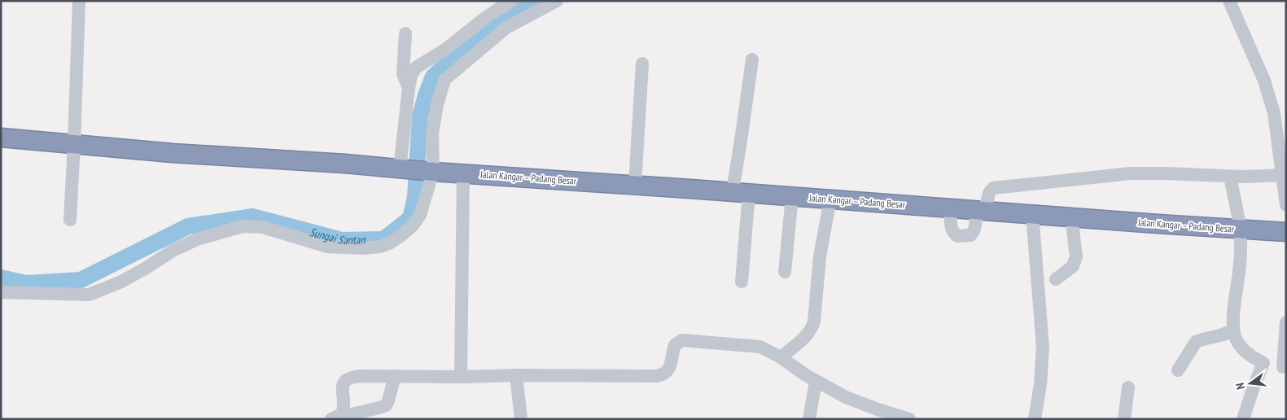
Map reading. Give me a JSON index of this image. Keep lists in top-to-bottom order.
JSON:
{
  "streets": {
    "highway": ["Jalan Kangar – Padang Besar"]
  },
  "water": ["Sungai Santan"],
  "north": "left"
}
